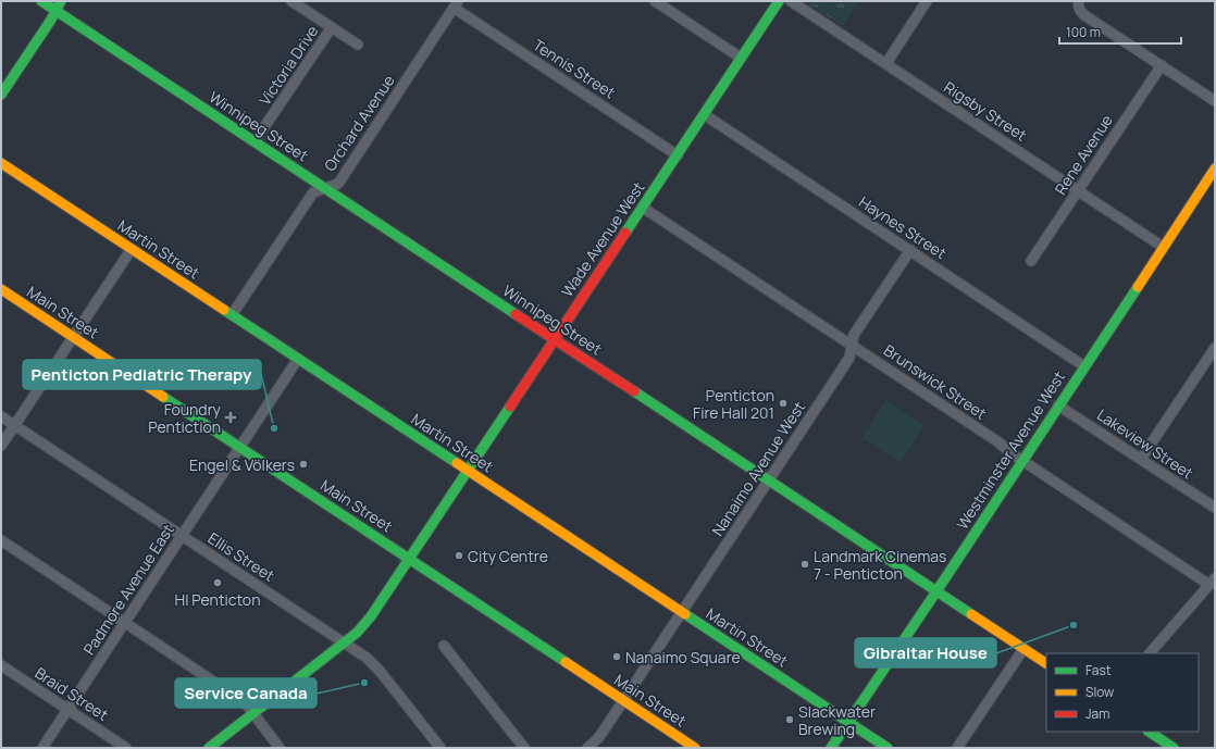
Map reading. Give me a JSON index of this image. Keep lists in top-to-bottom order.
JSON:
{
  "streets": {
    "main road": [
      "Winnipeg Street",
      "Wade Avenue West",
      "Martin Street",
      "Main Street",
      "Westminster Avenue West"
    ],
    "street": [
      "Victoria Drive",
      "Tennis Street",
      "Rigsby Street",
      "Orchard Avenue",
      "Rene Avenue",
      "Haynes Street",
      "Brunswick Street",
      "Lakeview Street",
      "Nanaimo Avenue West",
      "Ellis Street",
      "Padmore Avenue East",
      "Braid Street"
    ]
  },
  "crossings": [
    ["Victoria Drive", "Winnipeg Street"],
    ["Tennis Street", "Orchard Avenue"],
    ["Tennis Street", "Wade Avenue West"],
    ["Rigsby Street", "Rene Avenue"],
    ["Rigsby Street", "Westminster Avenue West"],
    ["Orchard Avenue", "Winnipeg Street"],
    ["Orchard Avenue", "Martin Street"],
    ["Winnipeg Street", "Wade Avenue West"],
    ["Winnipeg Street", "Westminster Avenue West"],
    ["Winnipeg Street", "Nanaimo Avenue West"],
    ["Haynes Street", "Wade Avenue West"],
    ["Haynes Street", "Westminster Avenue West"],
    ["Haynes Street", "Nanaimo Avenue West"],
    ["Wade Avenue West", "Martin Street"],
    ["Wade Avenue West", "Main Street"],
    ["Wade Avenue West", "Brunswick Street"],
    ["Wade Avenue West", "Ellis Street"],
    ["Martin Street", "Westminster Avenue West"],
    ["Martin Street", "Nanaimo Avenue West"],
    ["Martin Street", "Padmore Avenue East"],
    ["Main Street", "Nanaimo Avenue West"],
    ["Main Street", "Padmore Avenue East"],
    ["Brunswick Street", "Westminster Avenue West"],
    ["Brunswick Street", "Nanaimo Avenue West"],
    ["Lakeview Street", "Westminster Avenue West"],
    ["Ellis Street", "Padmore Avenue East"],
    ["Padmore Avenue East", "Braid Street"]
  ],
  "places": {
    "other": [
      "Penticton Fire Hall 201",
      "Penticton Pediatric Therapy",
      "Engel & Völkers",
      "City Centre",
      "Landmark Cinemas 7 - Penticton",
      "HI Penticton",
      "Gibraltar House",
      "Nanaimo Square",
      "Service Canada",
      "Slackwater Brewing"
    ],
    "health": ["Foundry Pentiction"]
  },
  "legend": ["Fast", "Slow", "Jam"],
  "scale_bar": "100 m"
}
